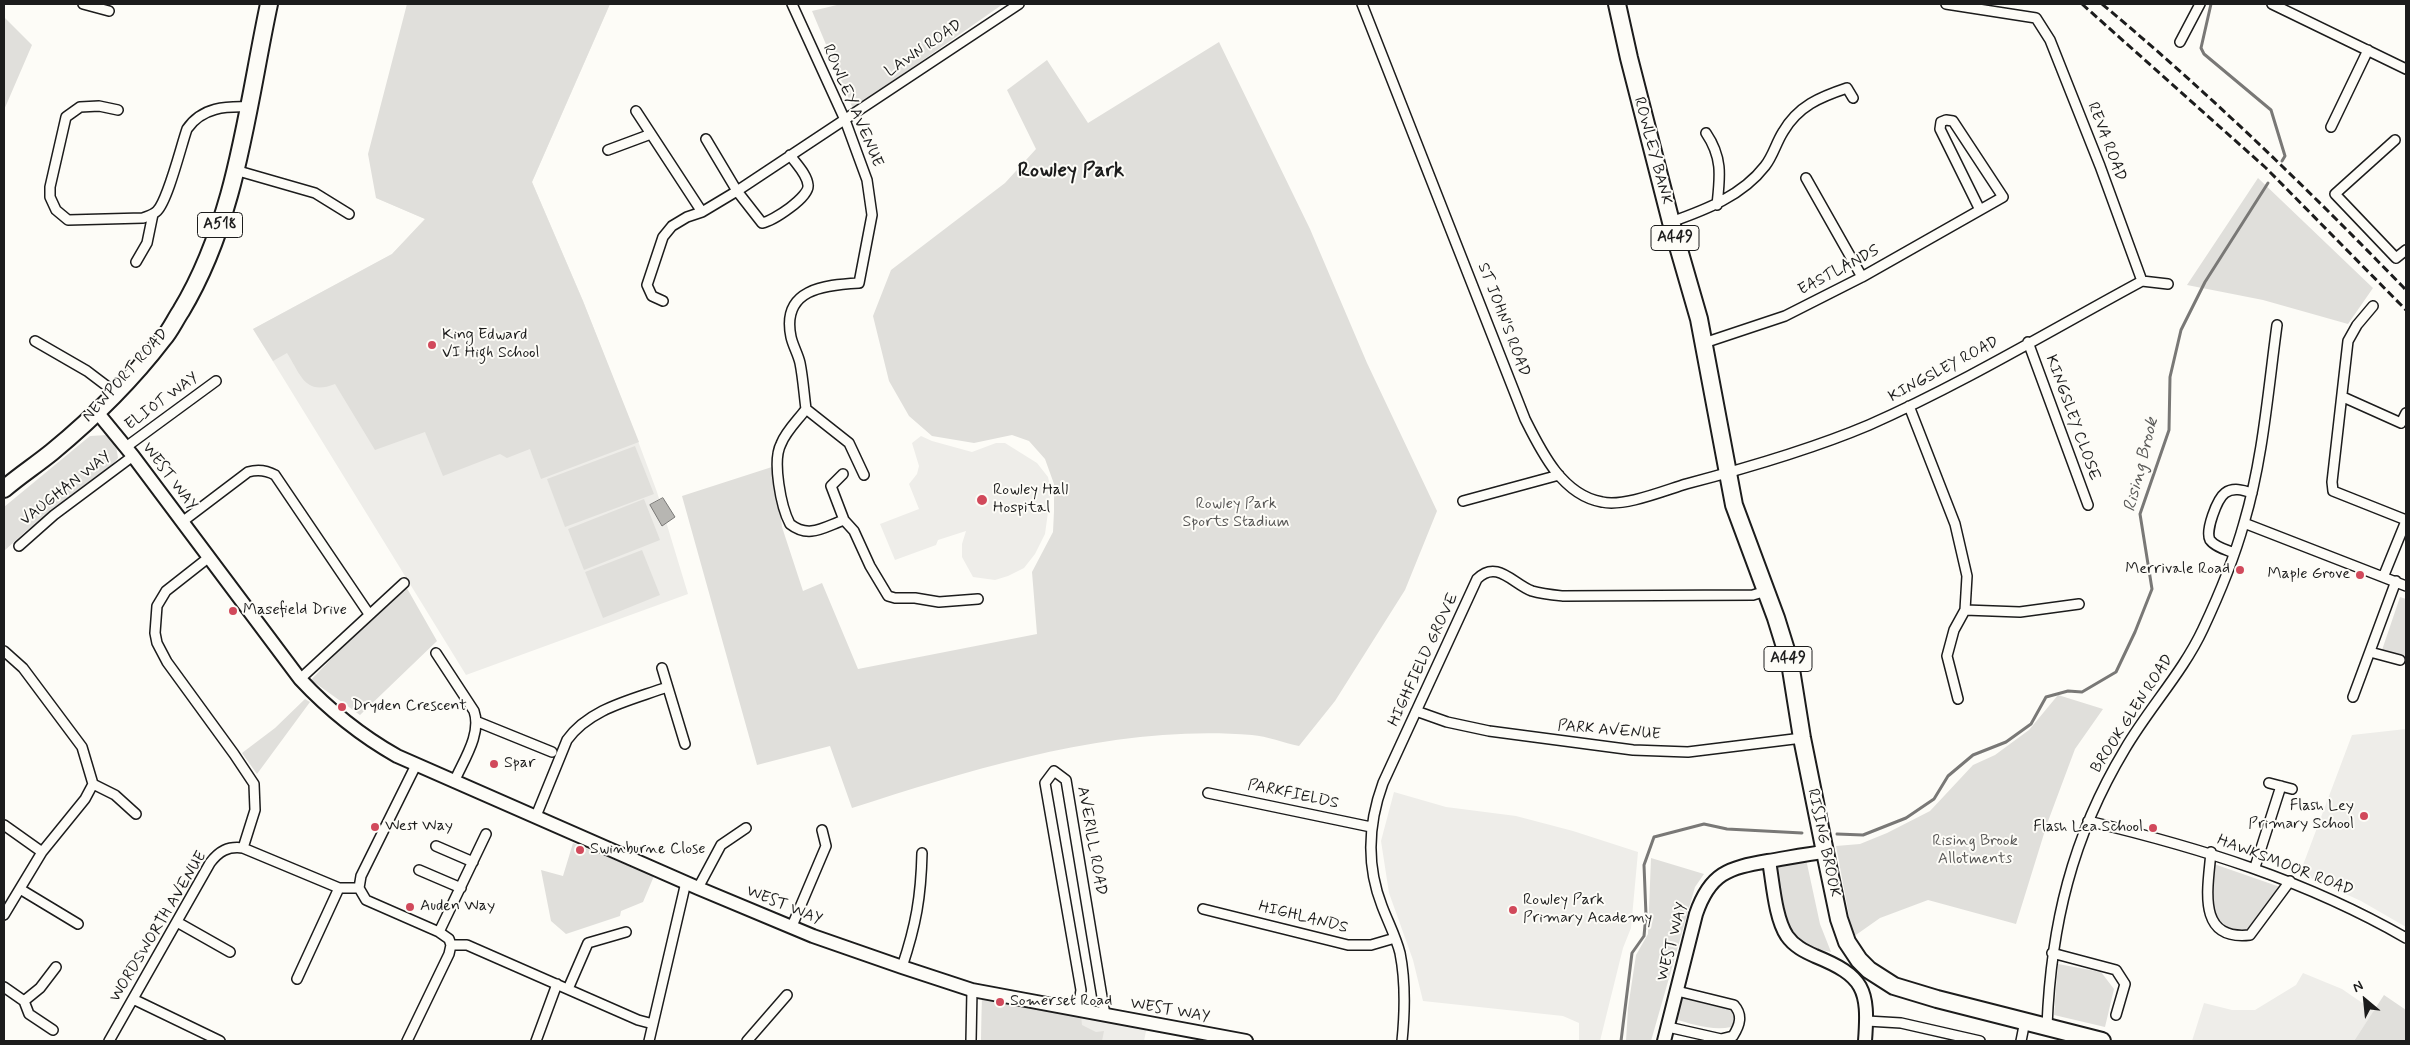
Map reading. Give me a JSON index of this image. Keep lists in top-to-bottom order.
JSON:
{
  "streets": {
    "highway": [
      "ROWLEY BANK",
      "A518",
      "A449",
      "NEWPORT ROAD",
      "RISING BROOK"
    ],
    "street": [
      "LAWN ROAD",
      "ROWLEY AVENUE",
      "REVA ROAD",
      "EASTLANDS",
      "ST JOHN'S ROAD",
      "KINGSLEY ROAD",
      "ELIOT WAY",
      "KINGSLEY CLOSE",
      "WEST WAY",
      "VAUGHAN WAY",
      "HIGHFIELD GROVE",
      "BROOK GLEN ROAD",
      "PARK AVENUE",
      "PARKFIELDS",
      "AVERILL ROAD",
      "HAWKSMOOR ROAD",
      "HIGHLANDS",
      "WORDSWORTH AVENUE"
    ]
  },
  "crossings": [
    ["LAWN ROAD", "ROWLEY AVENUE"],
    ["REVA ROAD", "KINGSLEY ROAD"],
    ["ROWLEY BANK", "EASTLANDS"],
    ["ROWLEY BANK", "ST JOHN'S ROAD"],
    ["ROWLEY BANK", "KINGSLEY ROAD"],
    ["ROWLEY BANK", "RISING BROOK"],
    ["ST JOHN'S ROAD", "KINGSLEY ROAD"],
    ["ST JOHN'S ROAD", "RISING BROOK"],
    ["KINGSLEY ROAD", "KINGSLEY CLOSE"],
    ["KINGSLEY ROAD", "RISING BROOK"],
    ["NEWPORT ROAD", "WEST WAY"],
    ["ELIOT WAY", "WEST WAY"],
    ["ELIOT WAY", "VAUGHAN WAY"],
    ["WEST WAY", "VAUGHAN WAY"],
    ["WEST WAY", "AVERILL ROAD"],
    ["WEST WAY", "RISING BROOK"],
    ["HIGHFIELD GROVE", "PARK AVENUE"],
    ["HIGHFIELD GROVE", "PARKFIELDS"],
    ["HIGHFIELD GROVE", "RISING BROOK"],
    ["HIGHFIELD GROVE", "HIGHLANDS"],
    ["BROOK GLEN ROAD", "RISING BROOK"],
    ["BROOK GLEN ROAD", "HAWKSMOOR ROAD"],
    ["PARK AVENUE", "RISING BROOK"]
  ],
  "districts": ["Rowley Park"],
  "water": ["Rising Brook"],
  "parks": ["Rowley Park Sports Stadium", "Rising Brook Allotments"],
  "places": [
    "King Edward VI High School",
    "Rowley Hall Hospital",
    "Merrivale Road",
    "Maple Grove",
    "Masefield Drive",
    "Dryden Crescent",
    "Spar",
    "Flash Ley Primary School",
    "West Way",
    "Flash Lea School",
    "Swinburne Close",
    "Auden Way",
    "Rowley Park Primary Academy",
    "Somerset Road"
  ],
  "north": "top left"
}
